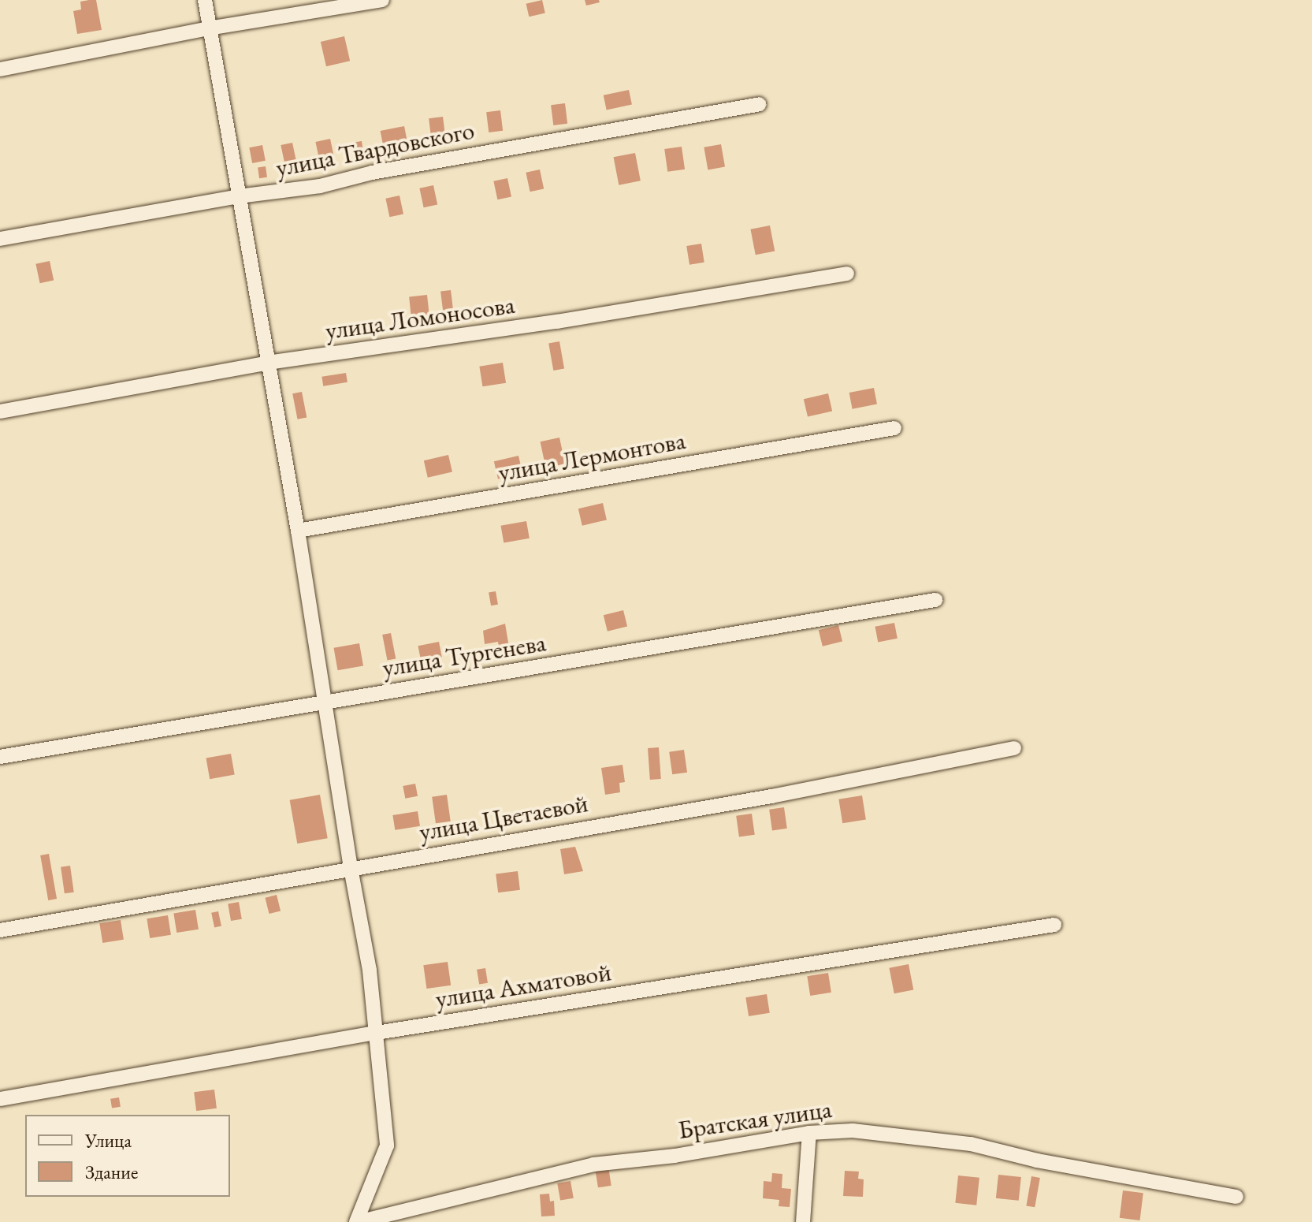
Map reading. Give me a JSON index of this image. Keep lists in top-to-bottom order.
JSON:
{
  "streets": {
    "street": [
      "улица Твардовского",
      "улица Ломоносова",
      "улица Лермонтова",
      "улица Тургенева",
      "улица Цветаевой",
      "улица Ахматовой",
      "Братская улица"
    ]
  },
  "legend": ["Улица", "Здание"]
}
